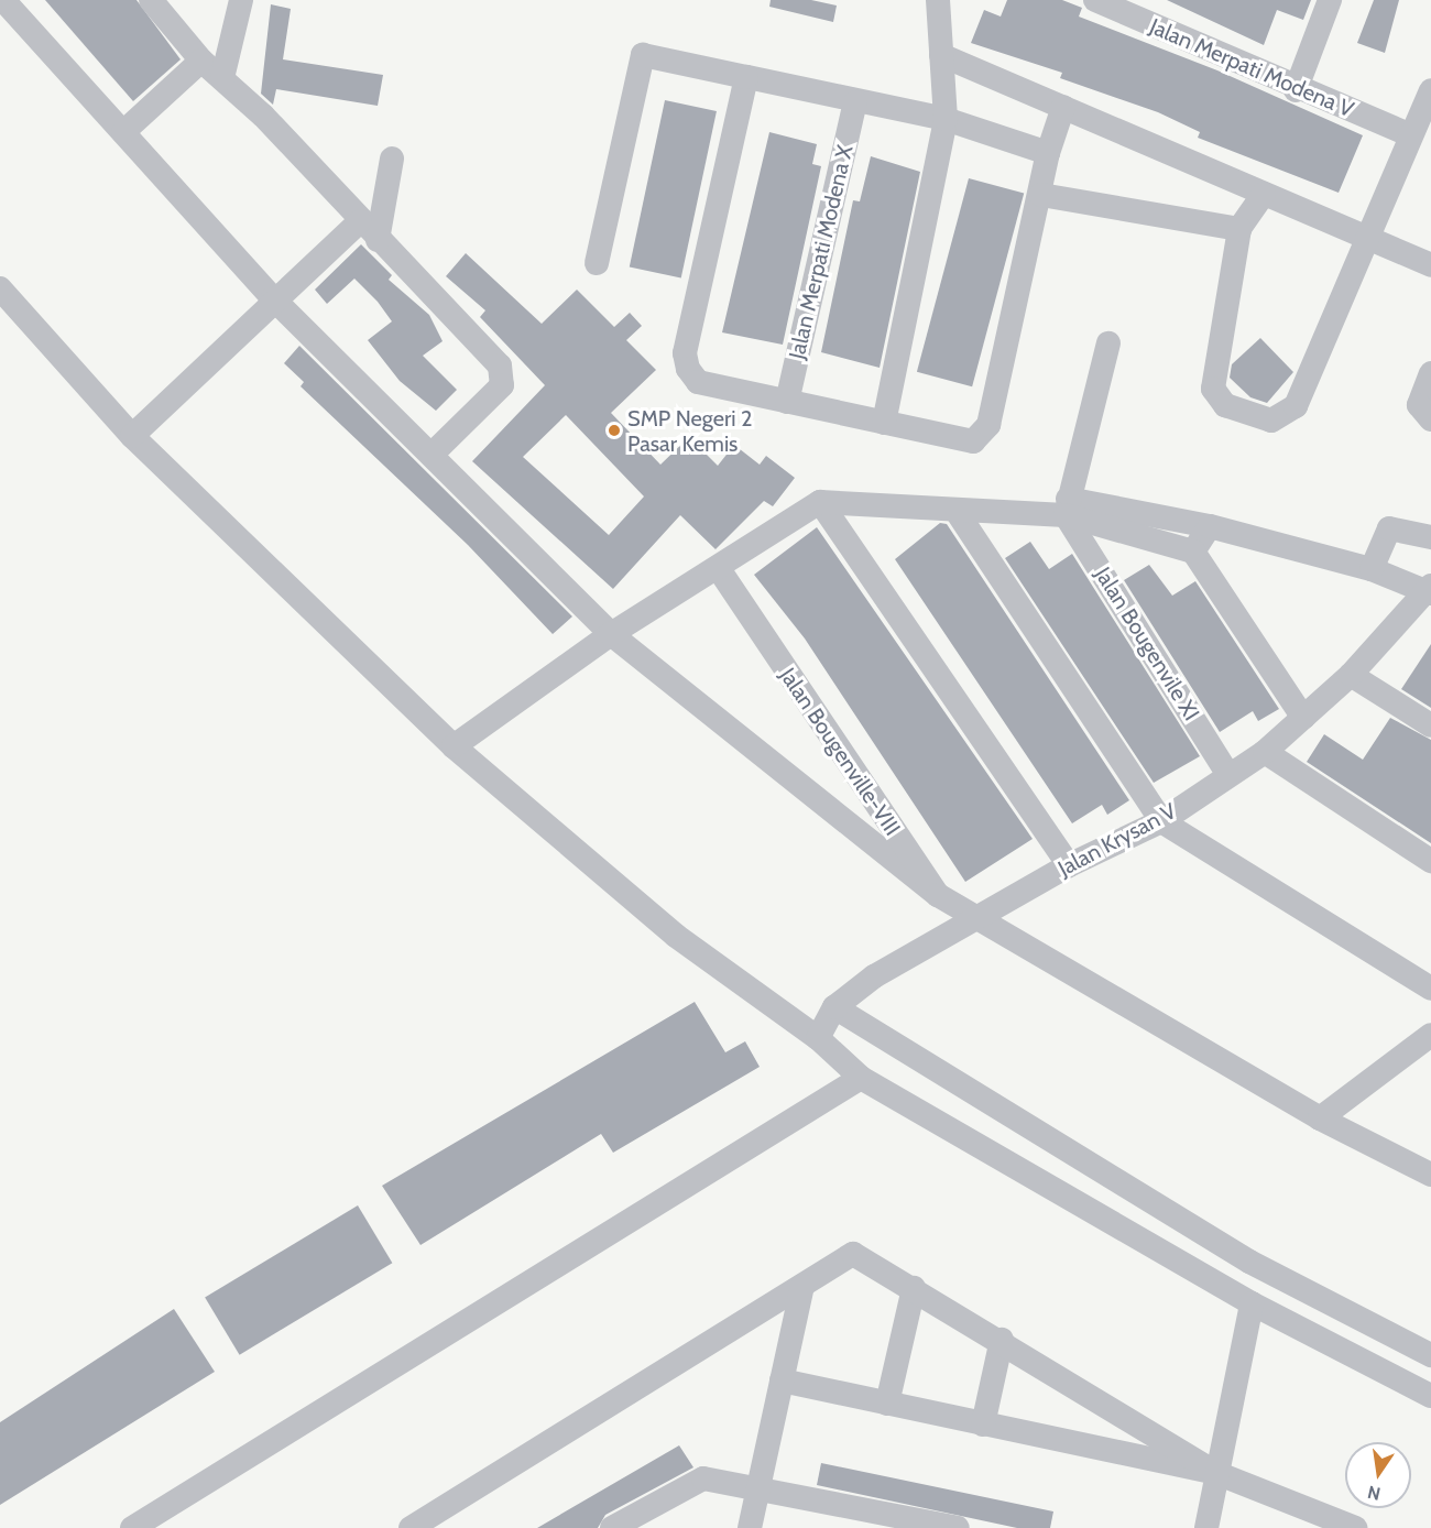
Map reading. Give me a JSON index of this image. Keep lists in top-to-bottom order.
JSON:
{
  "streets": {
    "street": [
      "Jalan Merpati Modena V",
      "Jalan Merpati Modena X",
      "Jalan Bougenvile XI",
      "Jalan Bougenville-VIII",
      "Jalan Krysan V"
    ]
  },
  "crossings": [
    ["Jalan Bougenvile XI", "Jalan Krysan V"]
  ],
  "places": ["SMP Negeri 2 Pasar Kemis"],
  "north": "bottom"
}
